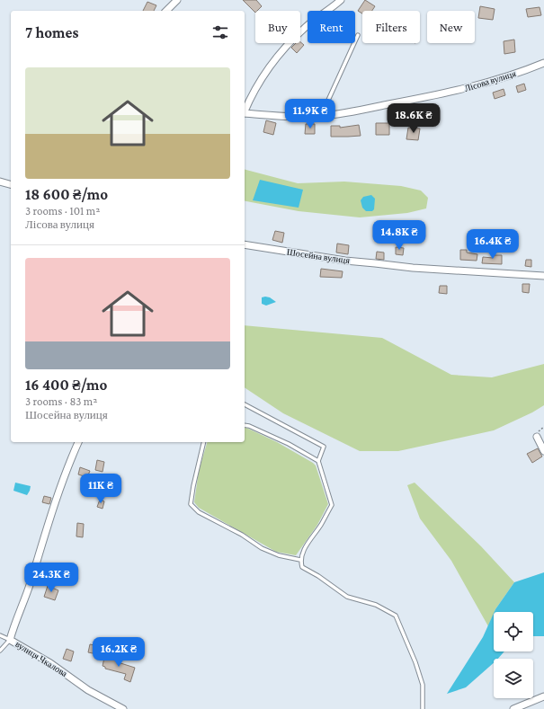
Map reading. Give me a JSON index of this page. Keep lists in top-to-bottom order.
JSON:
{
  "streets": {
    "street": ["Лісова вулиця", "Шосейна вулиця", "вулиця Чкалова"]
  },
  "page": {
    "chip": [
      "Buy",
      "Rent",
      "Filters",
      "New"
    ],
    "heading": "7 homes",
    "list": [
      {
        "name": "18 600 ₴/mo",
        "note": "3 rooms · 101 m² · Лісова вулиця"
      },
      {
        "name": "16 400 ₴/mo",
        "note": "3 rooms · 83 m² · Шосейна вулиця"
      }
    ],
    "price": [
      "11.9K ₴",
      "18.6K ₴",
      "14.8K ₴",
      "16.4K ₴",
      "11K ₴",
      "24.3K ₴",
      "16.2K ₴"
    ]
  }
}
